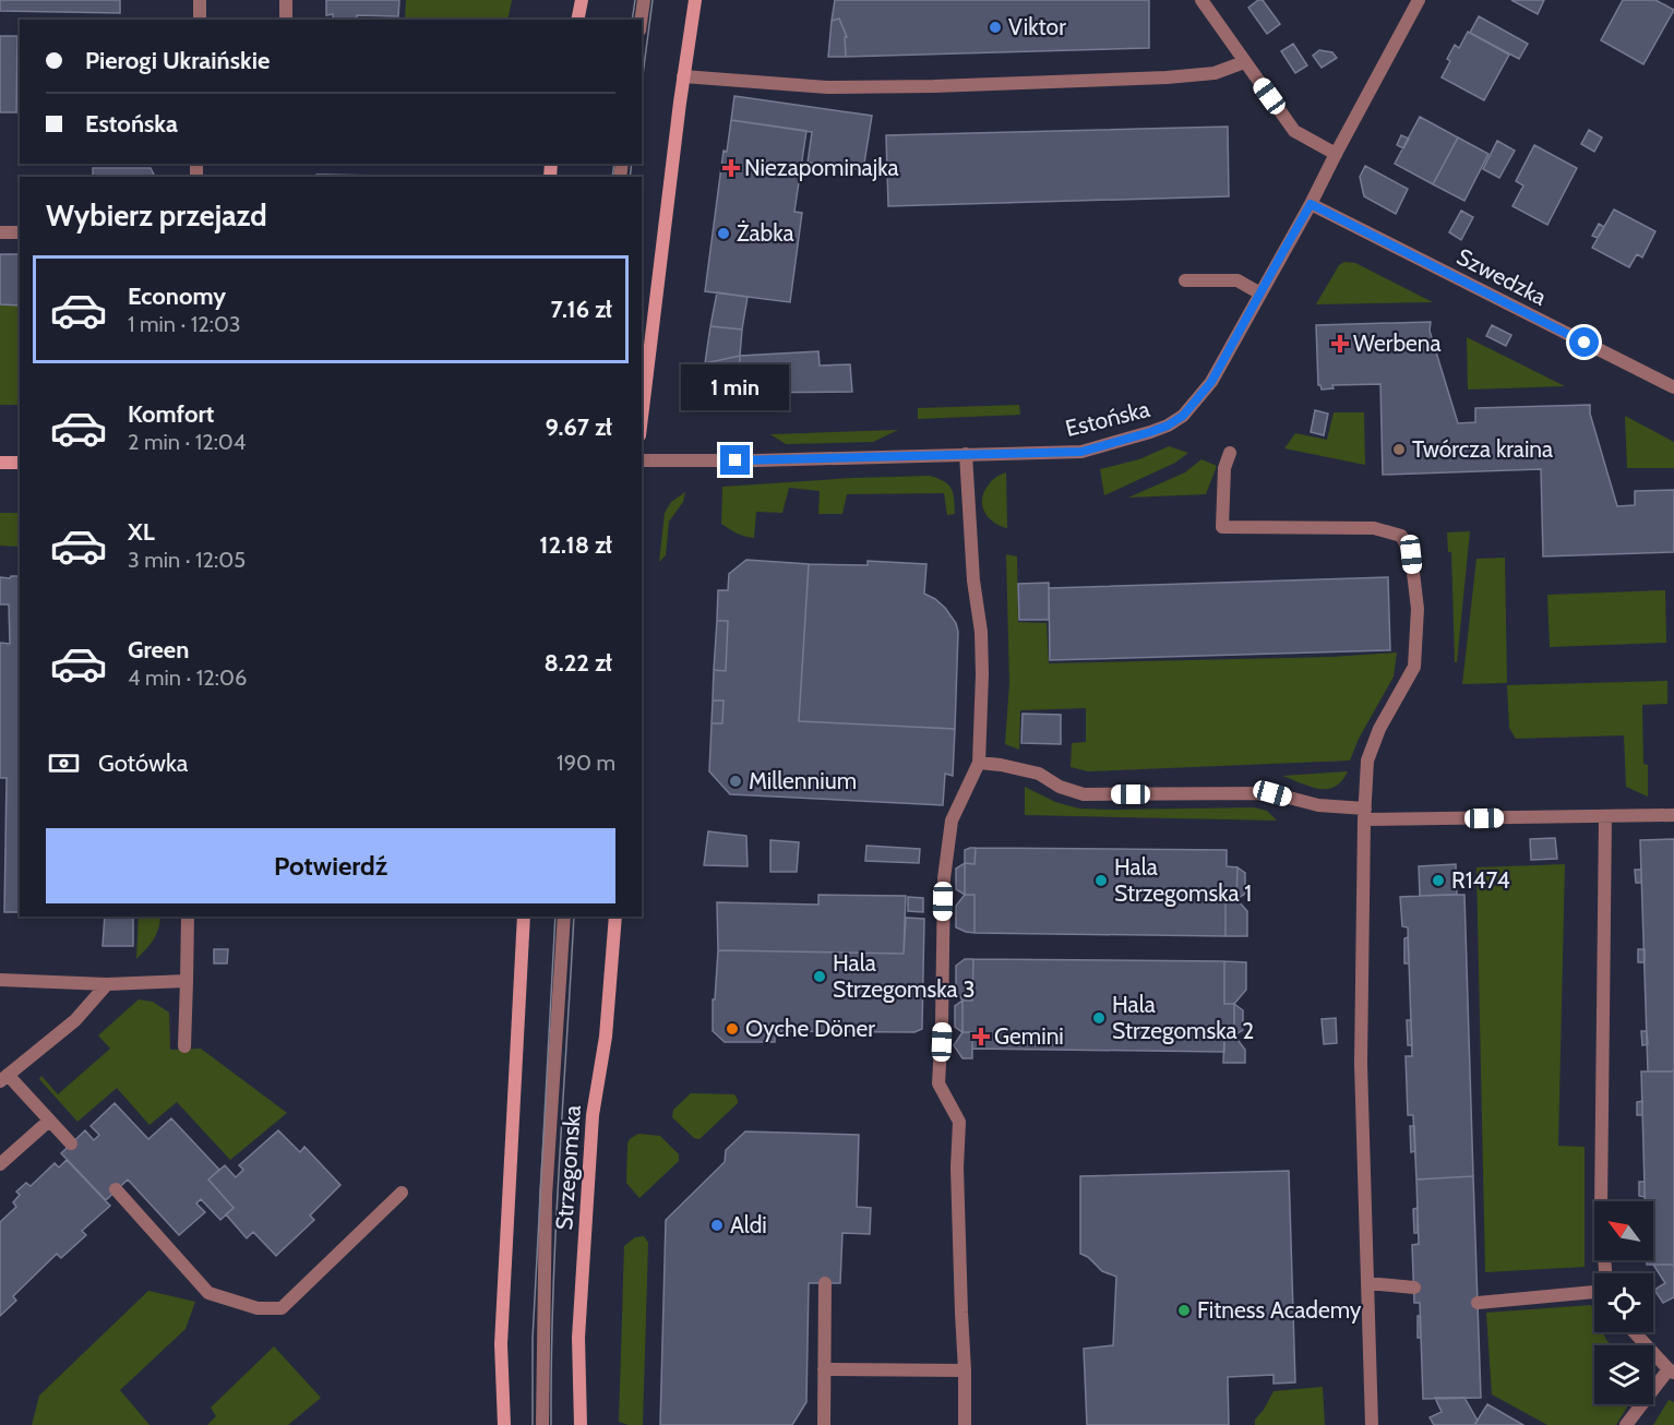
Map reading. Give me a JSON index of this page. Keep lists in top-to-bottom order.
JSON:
{
  "streets": {
    "main road": ["Strzegomska"],
    "street": ["Szwedzka", "Estońska"]
  },
  "crossings": [
    ["Szwedzka", "Estońska"]
  ],
  "places": {
    "other": [
      "Viktor",
      "Żabka",
      "Twórcza kraina",
      "Millennium",
      "Hala Strzegomska 1",
      "R1474",
      "Hala Strzegomska 3",
      "Hala Strzegomska 2",
      "Oyche Döner",
      "Aldi",
      "Fitness Academy"
    ],
    "health": ["Niezapominajka", "Werbena", "Gemini"]
  },
  "north": "top left",
  "page": {
    "banner": ["Pierogi Ukraińskie", "Estońska"],
    "heading": "Wybierz przejazd",
    "list": [
      {
        "name": "Economy",
        "note": "1 min · 12:03",
        "value": "7.16 zł"
      },
      {
        "name": "Komfort",
        "note": "2 min · 12:04",
        "value": "9.67 zł"
      },
      {
        "name": "XL",
        "note": "3 min · 12:05",
        "value": "12.18 zł"
      },
      {
        "name": "Green",
        "note": "4 min · 12:06",
        "value": "8.22 zł"
      }
    ],
    "bubble": "1 min",
    "pay": ["Gotówka", "190 m"],
    "buttons": "Potwierdź"
  }
}
